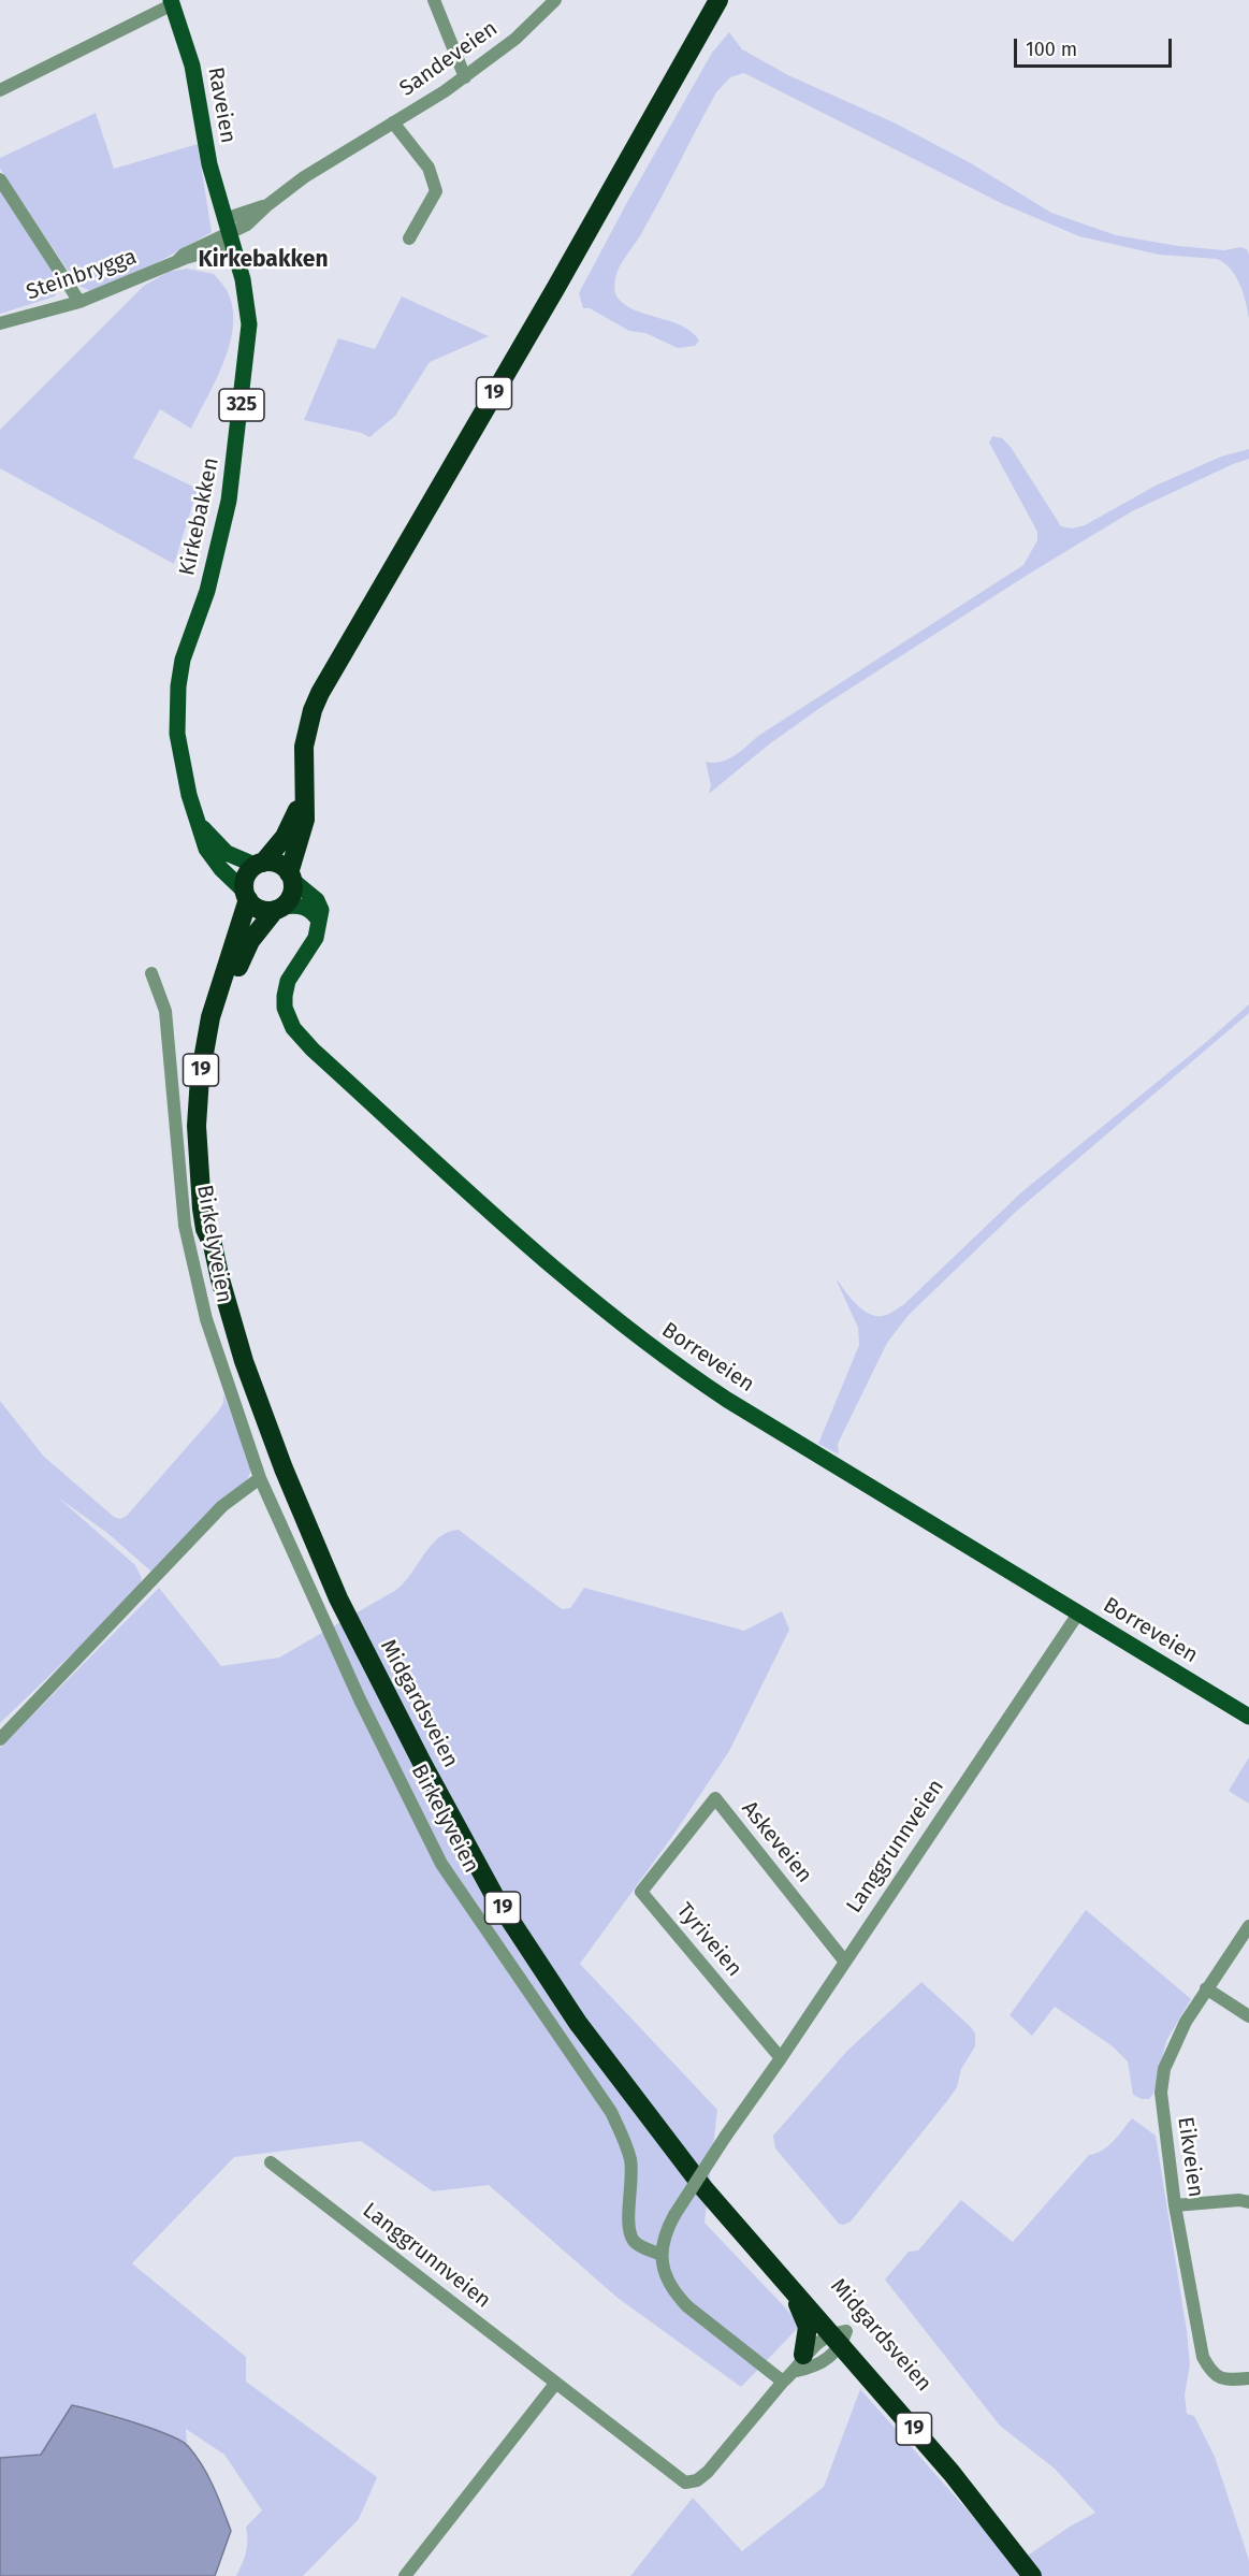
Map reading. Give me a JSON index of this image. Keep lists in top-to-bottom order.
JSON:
{
  "streets": {
    "highway": ["19", "Midgardsveien"],
    "main road": [
      "Raveien",
      "325",
      "Kirkebakken",
      "Borreveien"
    ],
    "street": [
      "Sandeveien",
      "Steinbrygga",
      "Birkelyveien",
      "Askeveien",
      "Langgrunnveien",
      "Tyriveien",
      "Eikveien"
    ]
  },
  "crossings": [
    ["Sandeveien", "Raveien"],
    ["Sandeveien", "Steinbrygga"],
    ["Sandeveien", "Kirkebakken"],
    ["Raveien", "Steinbrygga"],
    ["Raveien", "Kirkebakken"],
    ["Steinbrygga", "Kirkebakken"],
    ["19", "Kirkebakken"],
    ["19", "Midgardsveien"],
    ["19", "Langgrunnveien"],
    ["Kirkebakken", "Midgardsveien"],
    ["Birkelyveien", "Langgrunnveien"],
    ["Borreveien", "Langgrunnveien"],
    ["Midgardsveien", "Langgrunnveien"],
    ["Askeveien", "Langgrunnveien"],
    ["Askeveien", "Tyriveien"],
    ["Langgrunnveien", "Tyriveien"]
  ],
  "districts": ["Kirkebakken"],
  "scale_bar": "100 m"
}
